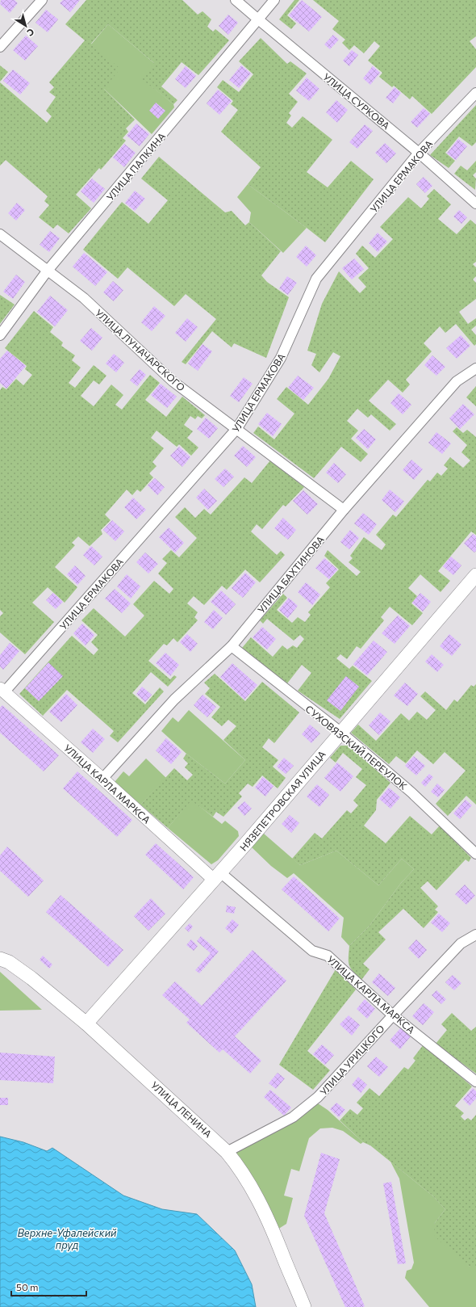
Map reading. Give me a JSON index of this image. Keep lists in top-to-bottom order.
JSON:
{
  "streets": {
    "main road": ["НЯЗЕПЕТРОВСКАЯ УЛИЦА", "УЛИЦА ЛЕНИНА"],
    "street": [
      "УЛИЦА СУРКОВА",
      "УЛИЦА ПАЛКИНА",
      "УЛИЦА ЕРМАКОВА",
      "УЛИЦА ЛУНАЧАРСКОГО",
      "УЛИЦА БАХТИНОВА",
      "СУХОВЯЗСКИЙ ПЕРЕУЛОК",
      "УЛИЦА КАРЛА МАРКСА",
      "УЛИЦА УРИЦКОГО"
    ]
  },
  "crossings": [
    ["УЛИЦА СУРКОВА", "УЛИЦА ПАЛКИНА"],
    ["УЛИЦА СУРКОВА", "УЛИЦА ЕРМАКОВА"],
    ["УЛИЦА ПАЛКИНА", "УЛИЦА ЛУНАЧАРСКОГО"],
    ["УЛИЦА ЕРМАКОВА", "УЛИЦА ЛУНАЧАРСКОГО"],
    ["УЛИЦА ЕРМАКОВА", "УЛИЦА КАРЛА МАРКСА"],
    ["УЛИЦА ЛУНАЧАРСКОГО", "УЛИЦА БАХТИНОВА"],
    ["УЛИЦА БАХТИНОВА", "СУХОВЯЗСКИЙ ПЕРЕУЛОК"],
    ["УЛИЦА БАХТИНОВА", "УЛИЦА КАРЛА МАРКСА"],
    ["СУХОВЯЗСКИЙ ПЕРЕУЛОК", "НЯЗЕПЕТРОВСКАЯ УЛИЦА"],
    ["УЛИЦА КАРЛА МАРКСА", "НЯЗЕПЕТРОВСКАЯ УЛИЦА"],
    ["УЛИЦА КАРЛА МАРКСА", "УЛИЦА УРИЦКОГО"],
    ["НЯЗЕПЕТРОВСКАЯ УЛИЦА", "УЛИЦА ЛЕНИНА"],
    ["УЛИЦА УРИЦКОГО", "УЛИЦА ЛЕНИНА"]
  ],
  "water": ["Верхне-Уфалейский пруд"],
  "scale_bar": "50 m",
  "north": "bottom right"
}
